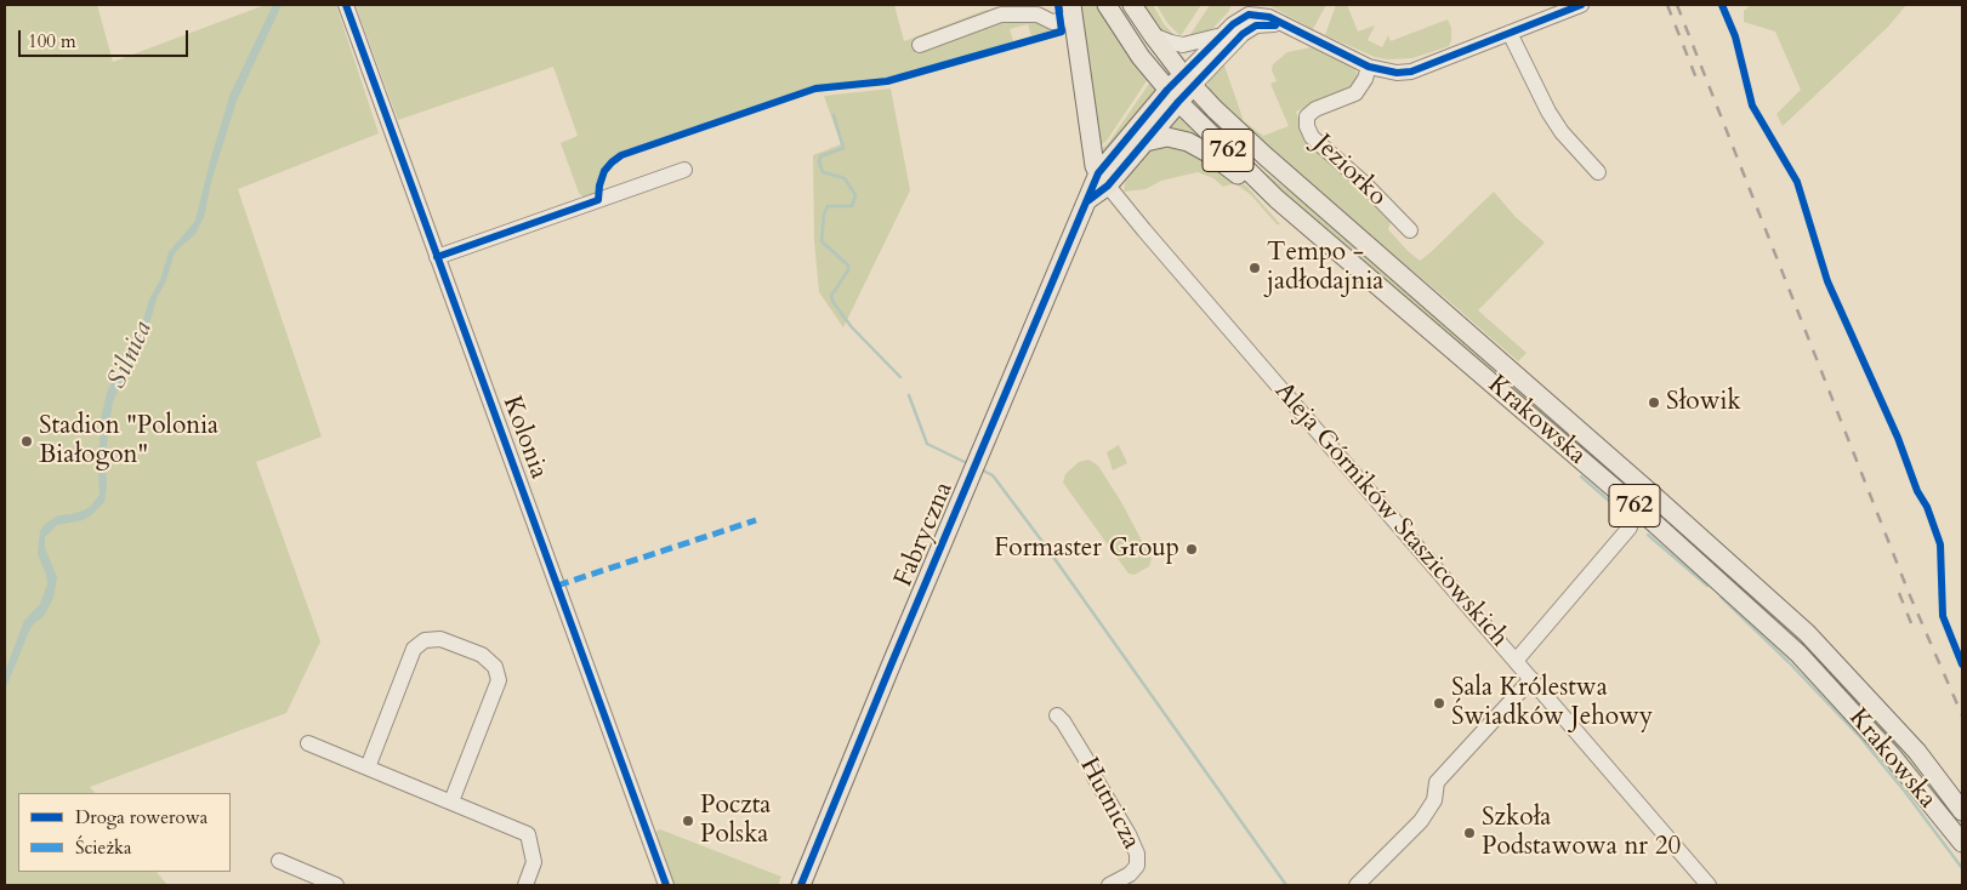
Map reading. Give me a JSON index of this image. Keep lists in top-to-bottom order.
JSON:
{
  "streets": {
    "main road": ["762", "Krakowska", "Fabryczna"],
    "street": [
      "Jeziorko",
      "Kolonia",
      "Aleja Górników Staszicowskich",
      "Hutnicza"
    ]
  },
  "crossings": [
    ["Krakowska", "Fabryczna"],
    ["Aleja Górników Staszicowskich", "Fabryczna"]
  ],
  "water": ["Silnica"],
  "places": [
    "Tempo - jadłodajnia",
    "Słowik",
    "Stadion \"Polonia Białogon\"",
    "Formaster Group",
    "Sala Królestwa Świadków Jehowy",
    "Poczta Polska",
    "Szkoła Podstawowa nr 20"
  ],
  "legend": ["Droga rowerowa", "Ścieżka"],
  "scale_bar": "100 m"
}
